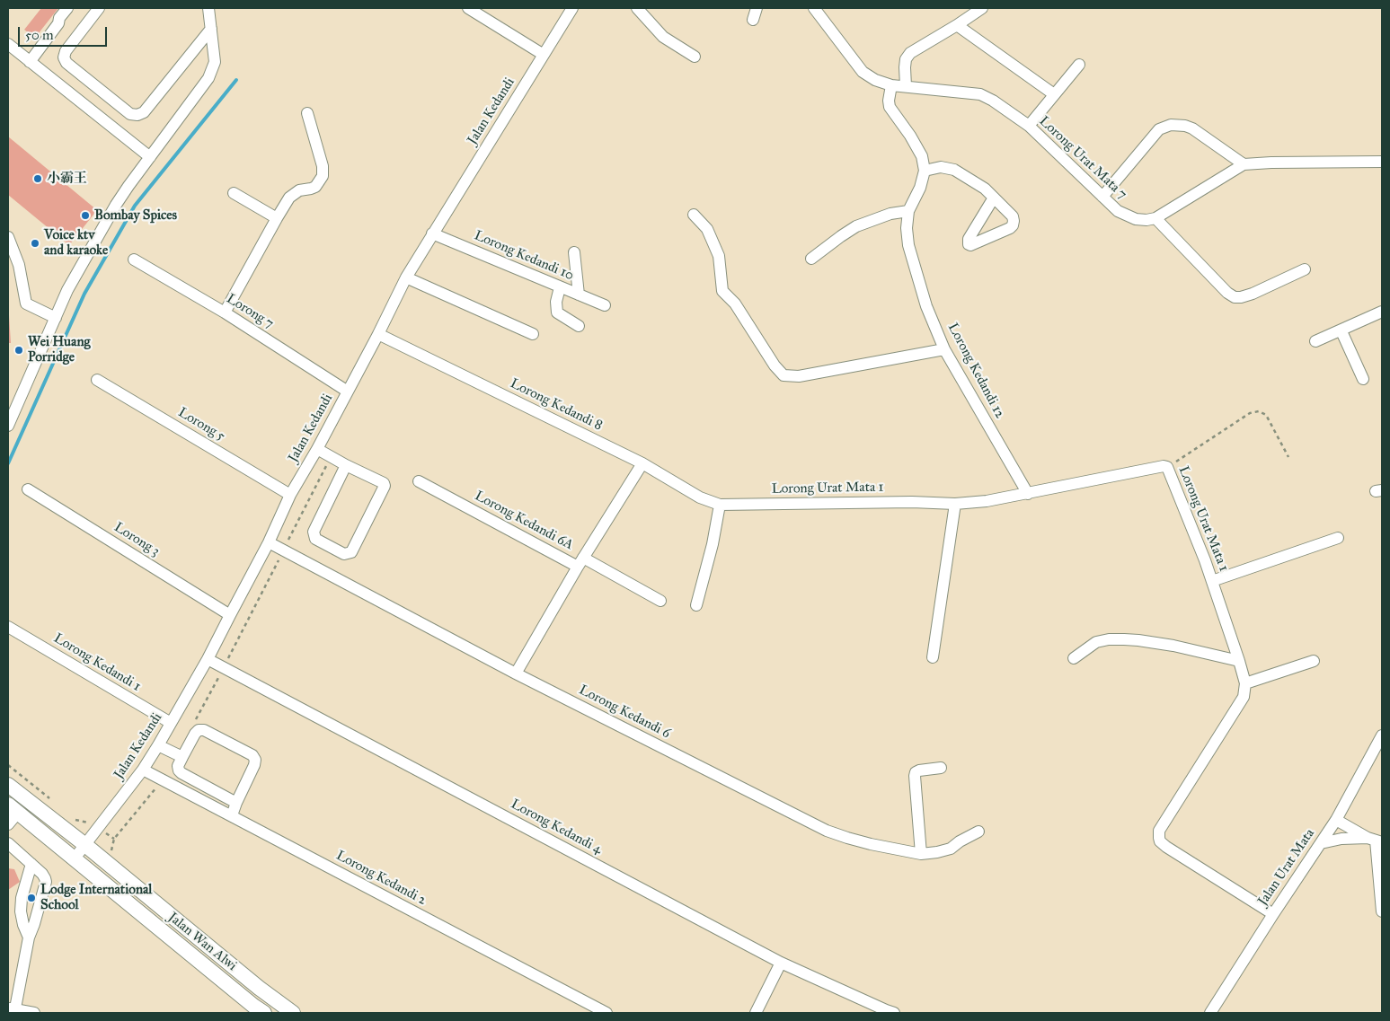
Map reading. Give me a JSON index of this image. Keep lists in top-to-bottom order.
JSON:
{
  "streets": {
    "main road": ["Jalan Wan Alwi"],
    "street": [
      "Jalan Kedandi",
      "Lorong Urat Mata 7",
      "Lorong Kedandi 10",
      "Lorong 7",
      "Lorong Kedandi 12",
      "Lorong Kedandi 8",
      "Lorong 5",
      "Lorong Urat Mata 1",
      "Lorong Kedandi 6A",
      "Lorong 3",
      "Lorong Kedandi 1",
      "Lorong Kedandi 6",
      "Lorong Kedandi 4",
      "Jalan Urat Mata",
      "Lorong Kedandi 2"
    ]
  },
  "crossings": [
    ["Jalan Kedandi", "Lorong Kedandi 10"],
    ["Jalan Kedandi", "Lorong 7"],
    ["Jalan Kedandi", "Lorong Kedandi 8"],
    ["Jalan Kedandi", "Lorong 5"],
    ["Jalan Kedandi", "Lorong 3"],
    ["Jalan Kedandi", "Lorong Kedandi 1"],
    ["Jalan Kedandi", "Lorong Kedandi 6"],
    ["Jalan Kedandi", "Lorong Kedandi 4"],
    ["Jalan Kedandi", "Lorong Kedandi 2"],
    ["Jalan Kedandi", "Jalan Wan Alwi"],
    ["Lorong Kedandi 12", "Lorong Urat Mata 1"],
    ["Lorong Kedandi 8", "Lorong Urat Mata 1"],
    ["Lorong Kedandi 6A", "Lorong Kedandi 6"]
  ],
  "places": [
    "小霸王",
    "Bombay Spices",
    "Voice ktv and karaoke",
    "Wei Huang Porridge",
    "Lodge International School"
  ],
  "scale_bar": "50 m"
}
